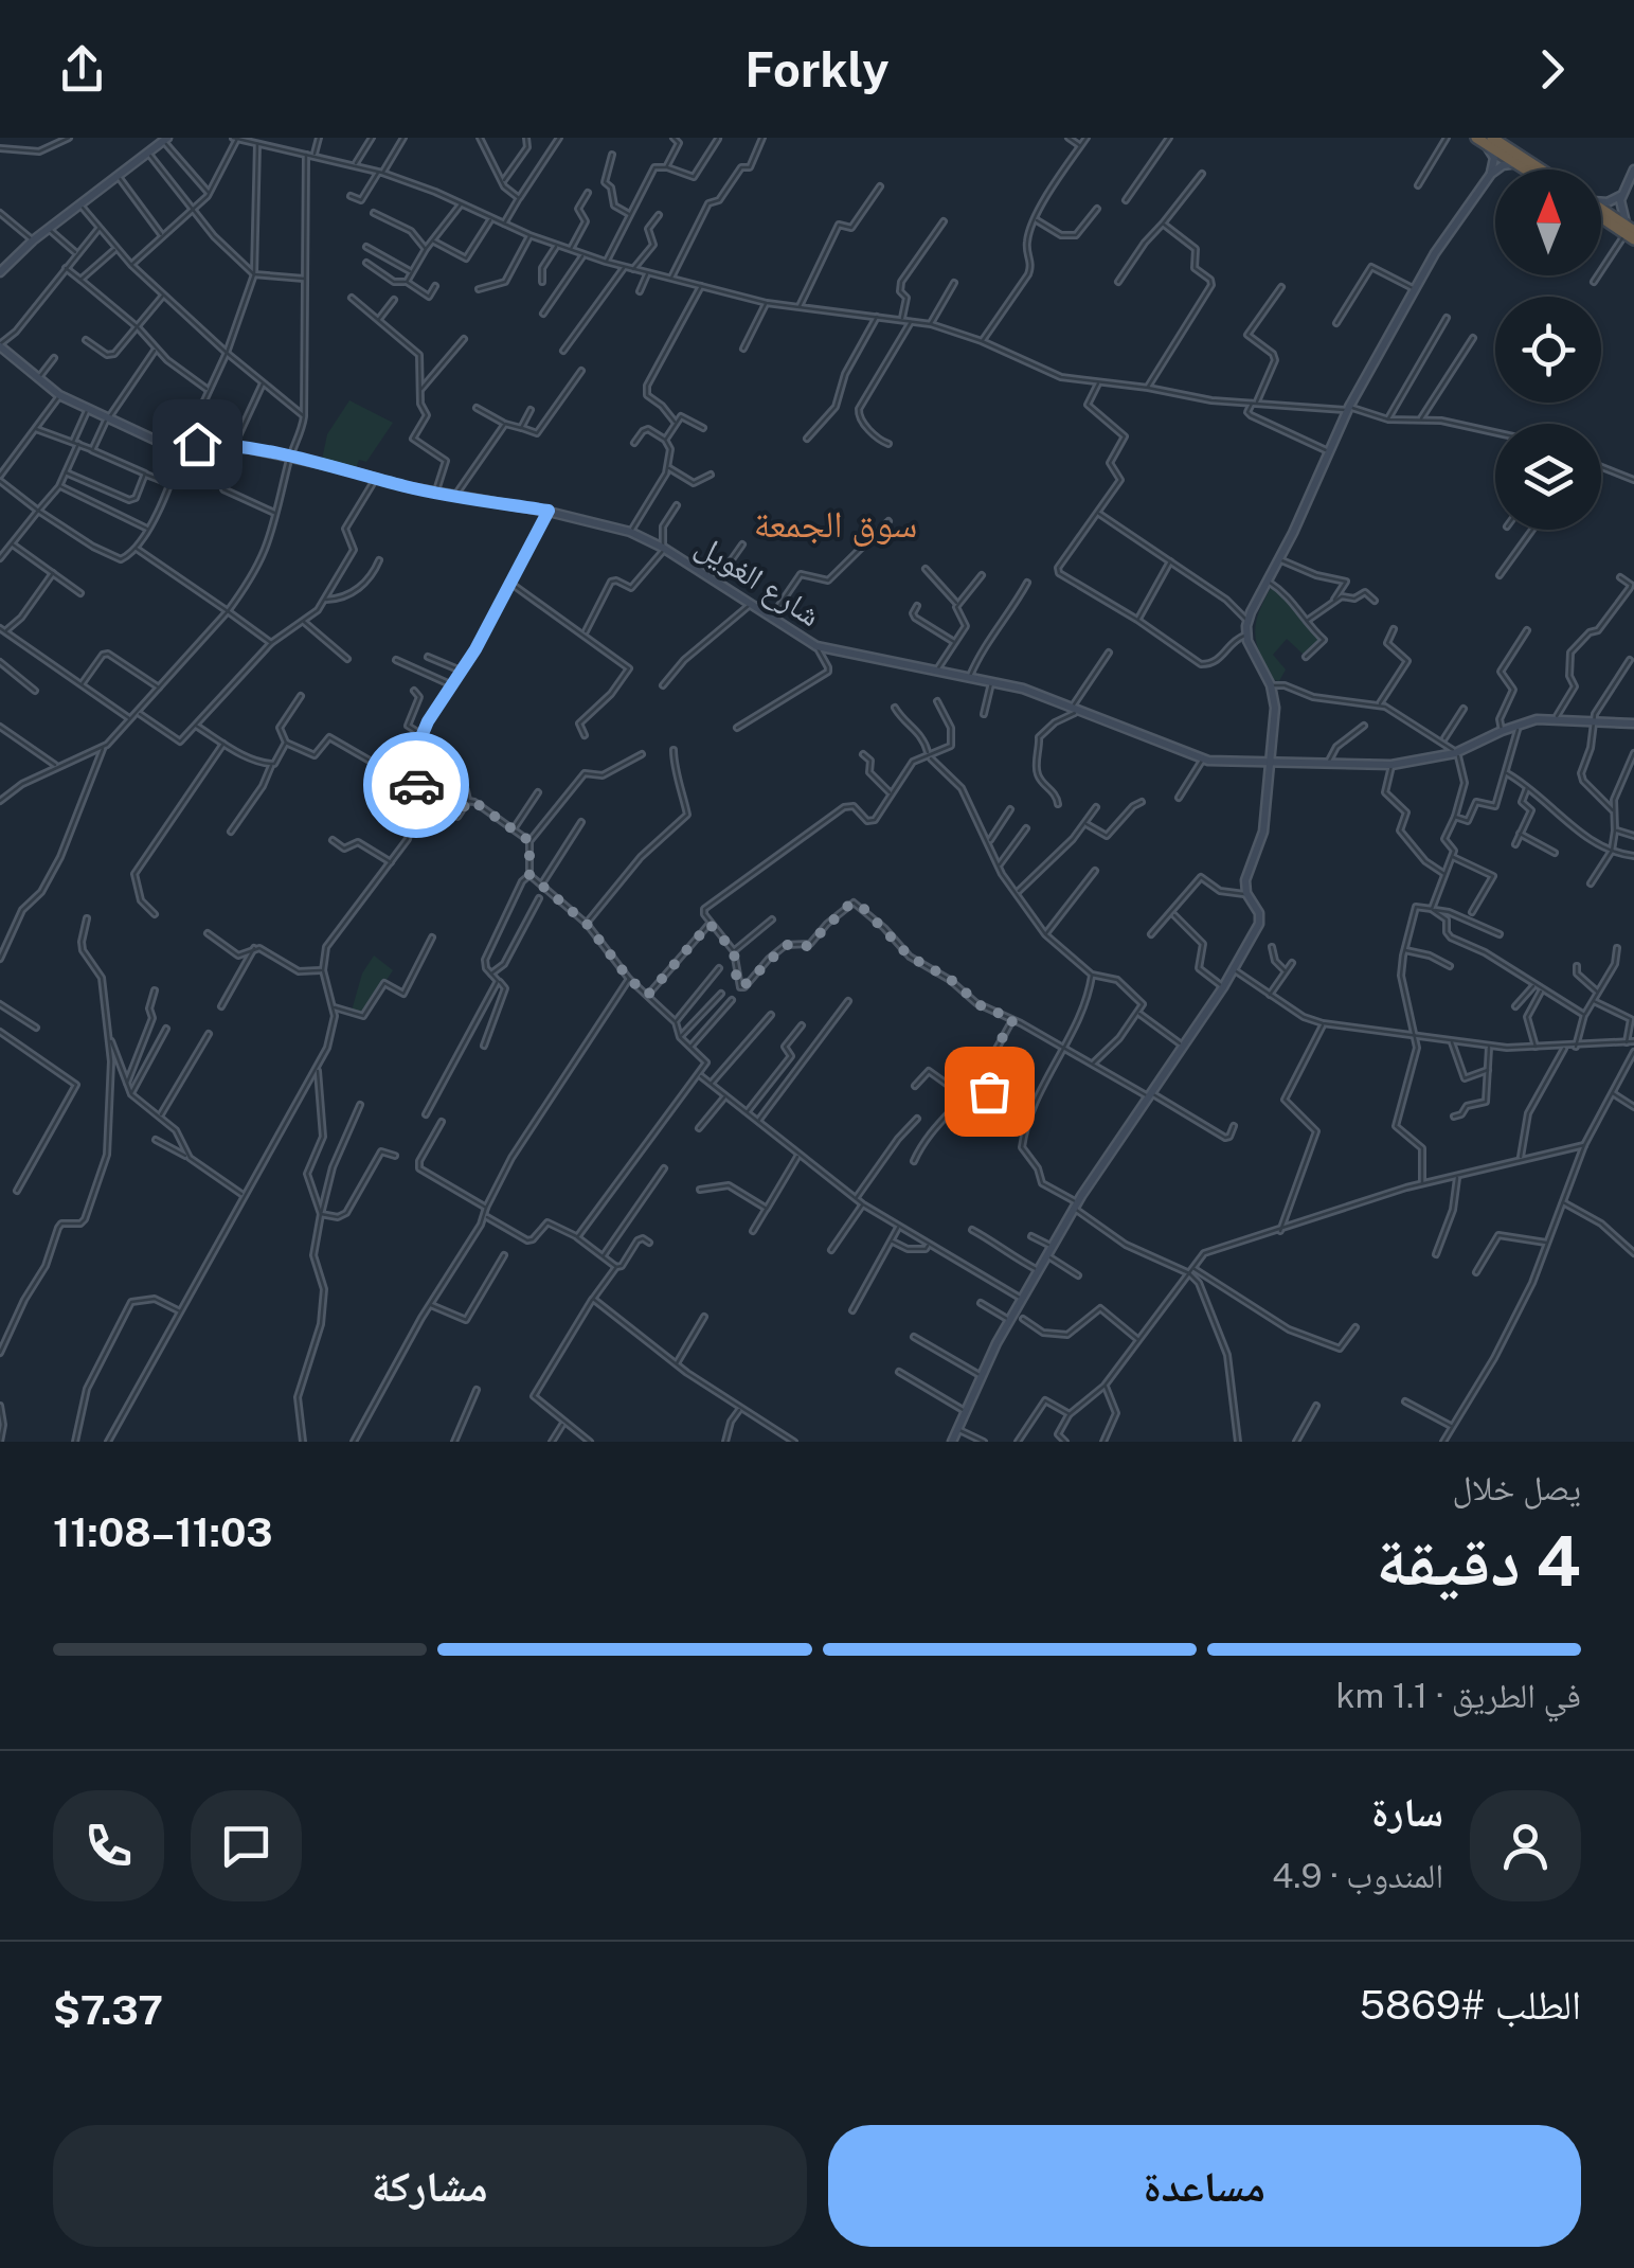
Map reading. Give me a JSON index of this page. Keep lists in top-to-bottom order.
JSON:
{
  "streets": {
    "street": ["شارع الغويل"]
  },
  "districts": ["سوق الجمعة"],
  "north": "top",
  "page": {
    "header": "Forkly",
    "heading": ["4 دقيقة", "يصل خلال", "11:03–11:08"],
    "panel": [
      "سارة",
      "المندوب · 4.9",
      "الطلب #5869",
      "$7.37"
    ],
    "bar": "في الطريق · 1.1 km",
    "buttons": ["مساعدة", "مشاركة"]
  }
}
